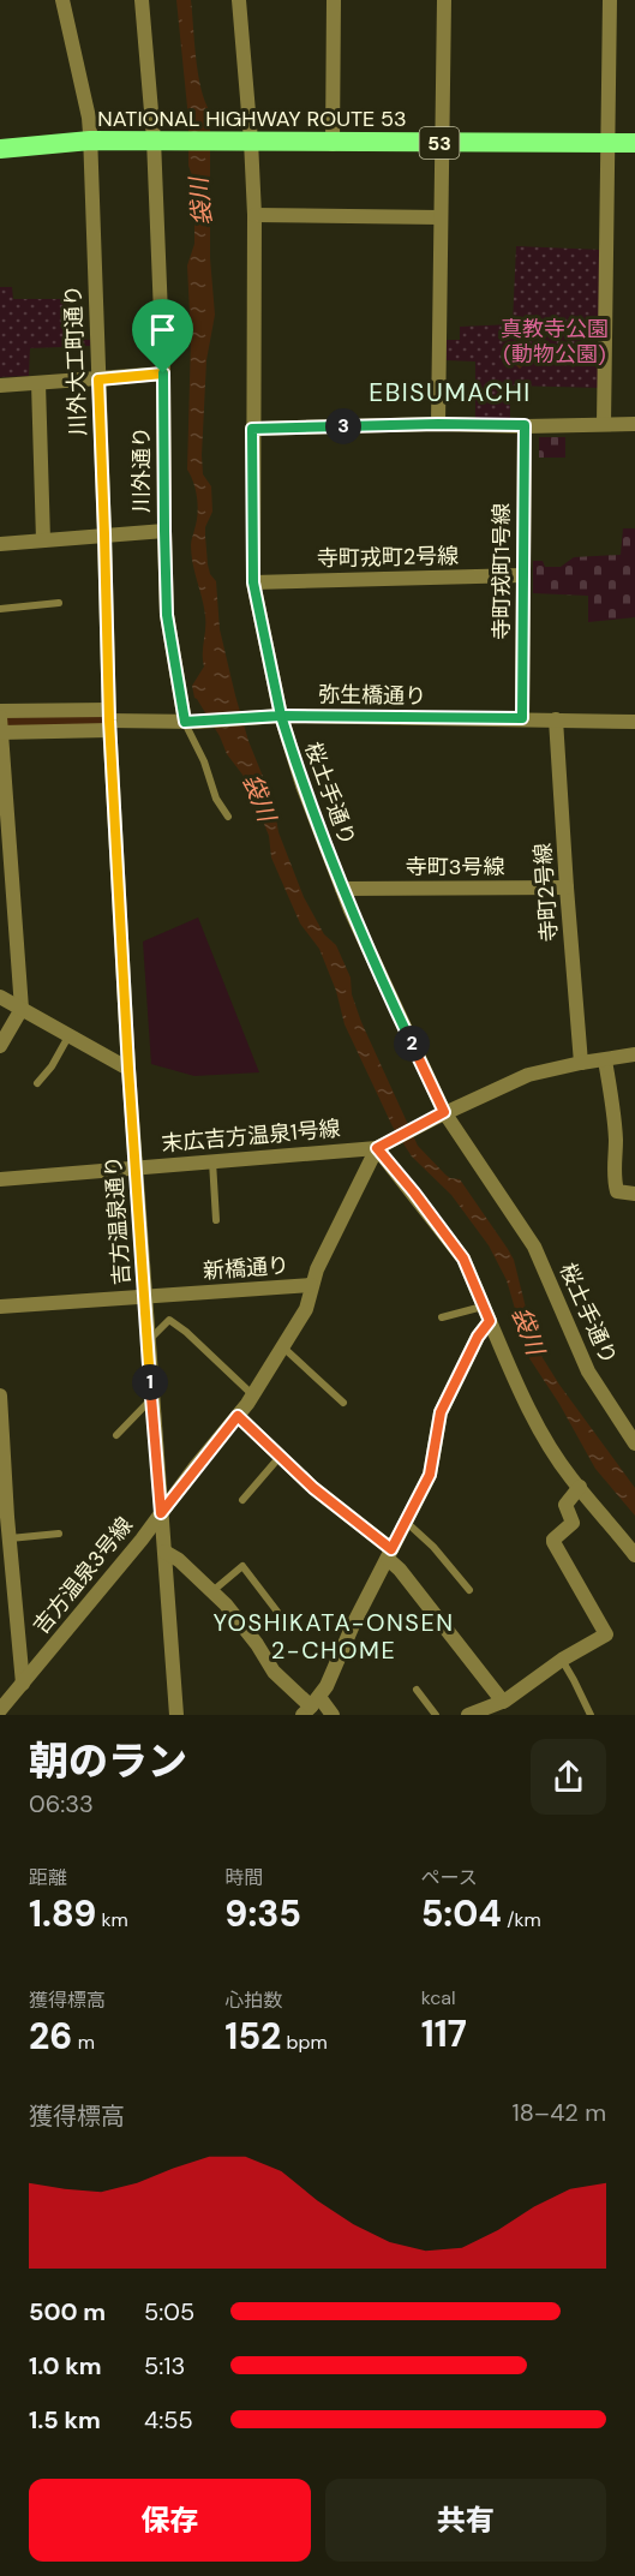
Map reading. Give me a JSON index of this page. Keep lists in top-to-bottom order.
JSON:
{
  "streets": {
    "highway": ["NATIONAL HIGHWAY ROUTE 53", "53"],
    "street": [
      "川外大工町通り",
      "川外通り",
      "寺町戎町2号線",
      "寺町戎町1号線",
      "弥生橋通り",
      "桜土手通り",
      "寺町3号線",
      "寺町2号線",
      "末広吉方温泉1号線",
      "吉方温泉通り",
      "新橋通り",
      "吉方温泉3号線"
    ]
  },
  "crossings": [
    ["NATIONAL HIGHWAY ROUTE 53", "川外大工町通り"],
    ["NATIONAL HIGHWAY ROUTE 53", "川外通り"],
    ["NATIONAL HIGHWAY ROUTE 53", "桜土手通り"],
    ["川外大工町通り", "弥生橋通り"],
    ["川外大工町通り", "吉方温泉通り"],
    ["川外通り", "弥生橋通り"],
    ["寺町戎町2号線", "寺町戎町1号線"],
    ["寺町戎町2号線", "桜土手通り"],
    ["寺町戎町1号線", "弥生橋通り"],
    ["弥生橋通り", "桜土手通り"],
    ["弥生橋通り", "寺町2号線"],
    ["弥生橋通り", "吉方温泉通り"],
    ["桜土手通り", "寺町3号線"],
    ["寺町3号線", "寺町2号線"],
    ["末広吉方温泉1号線", "吉方温泉通り"],
    ["末広吉方温泉1号線", "新橋通り"],
    ["吉方温泉通り", "新橋通り"],
    ["吉方温泉通り", "吉方温泉3号線"],
    ["新橋通り", "吉方温泉3号線"]
  ],
  "districts": ["EBISUMACHI", "YOSHIKATA-ONSEN 2-CHOME"],
  "water": ["袋川"],
  "parks": ["真教寺公園 (動物公園)"],
  "page": {
    "pins": ["3", "2", "1"],
    "heading": ["朝のラン", "06:33"],
    "stats": [
      ["距離", "1.89 km"],
      ["時間", "9:35"],
      ["ペース", "5:04 /km"],
      ["獲得標高", "26 m"],
      ["心拍数", "152 bpm"],
      ["kcal", "117"]
    ],
    "chart": ["獲得標高", "18–42 m"],
    "list": [
      {
        "name": "500 m",
        "note": "5:05"
      },
      {
        "name": "1.0 km",
        "note": "5:13"
      },
      {
        "name": "1.5 km",
        "note": "4:55"
      }
    ],
    "buttons": ["保存", "共有"]
  }
}
